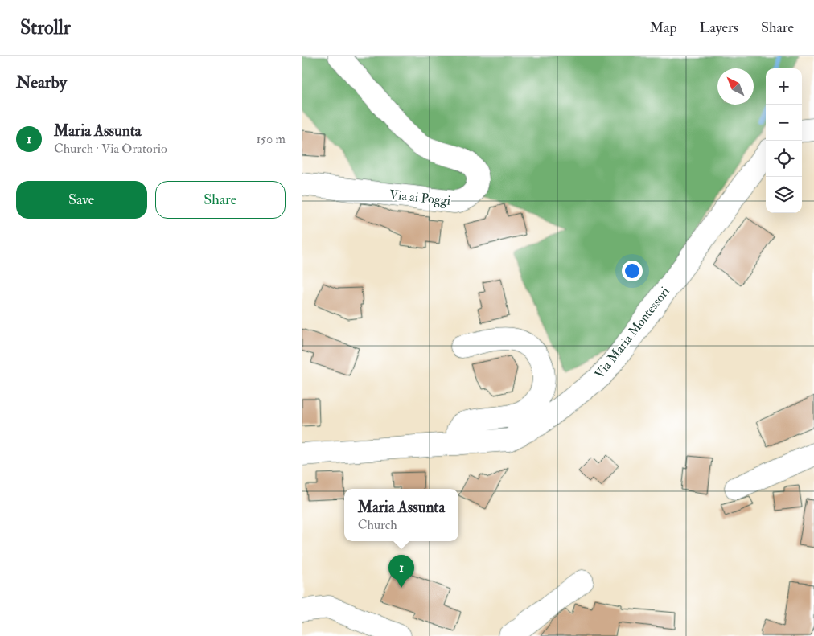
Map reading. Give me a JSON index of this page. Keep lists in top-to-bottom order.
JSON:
{
  "streets": {
    "street": ["Via ai Poggi", "Via Maria Montessori"]
  },
  "north": "top left",
  "page": {
    "header": "Strollr",
    "nav": ["Map", "Layers", "Share"],
    "heading": "Nearby",
    "map_buttons": ["+", "−"],
    "list": [
      {
        "mark": "1",
        "name": "Maria Assunta",
        "note": "Church · Via Oratorio",
        "value": "150 m"
      }
    ],
    "buttons": ["Save", "Share"],
    "popup": ["Maria Assunta", "Church"],
    "pins": "1"
  }
}
